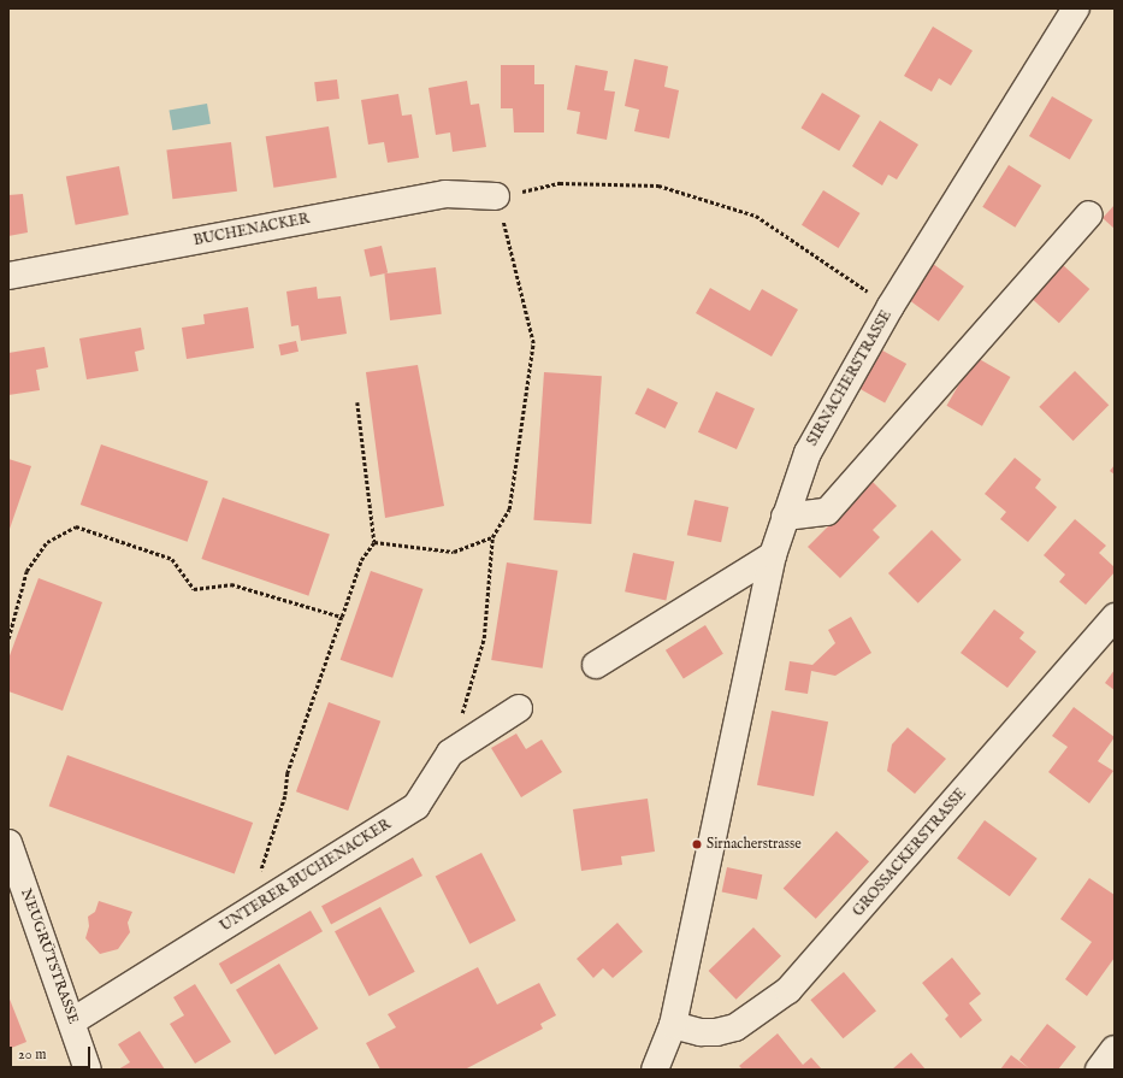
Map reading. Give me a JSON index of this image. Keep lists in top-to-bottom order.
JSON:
{
  "streets": {
    "street": [
      "BUCHENACKER",
      "SIRNACHERSTRASSE",
      "GROSSACKERSTRASSE",
      "UNTERER BUCHENACKER",
      "NEUGRÜTSTRASSE"
    ]
  },
  "crossings": [
    ["SIRNACHERSTRASSE", "GROSSACKERSTRASSE"],
    ["UNTERER BUCHENACKER", "NEUGRÜTSTRASSE"]
  ],
  "places": ["Sirnacherstrasse"],
  "scale_bar": "20 m"
}
